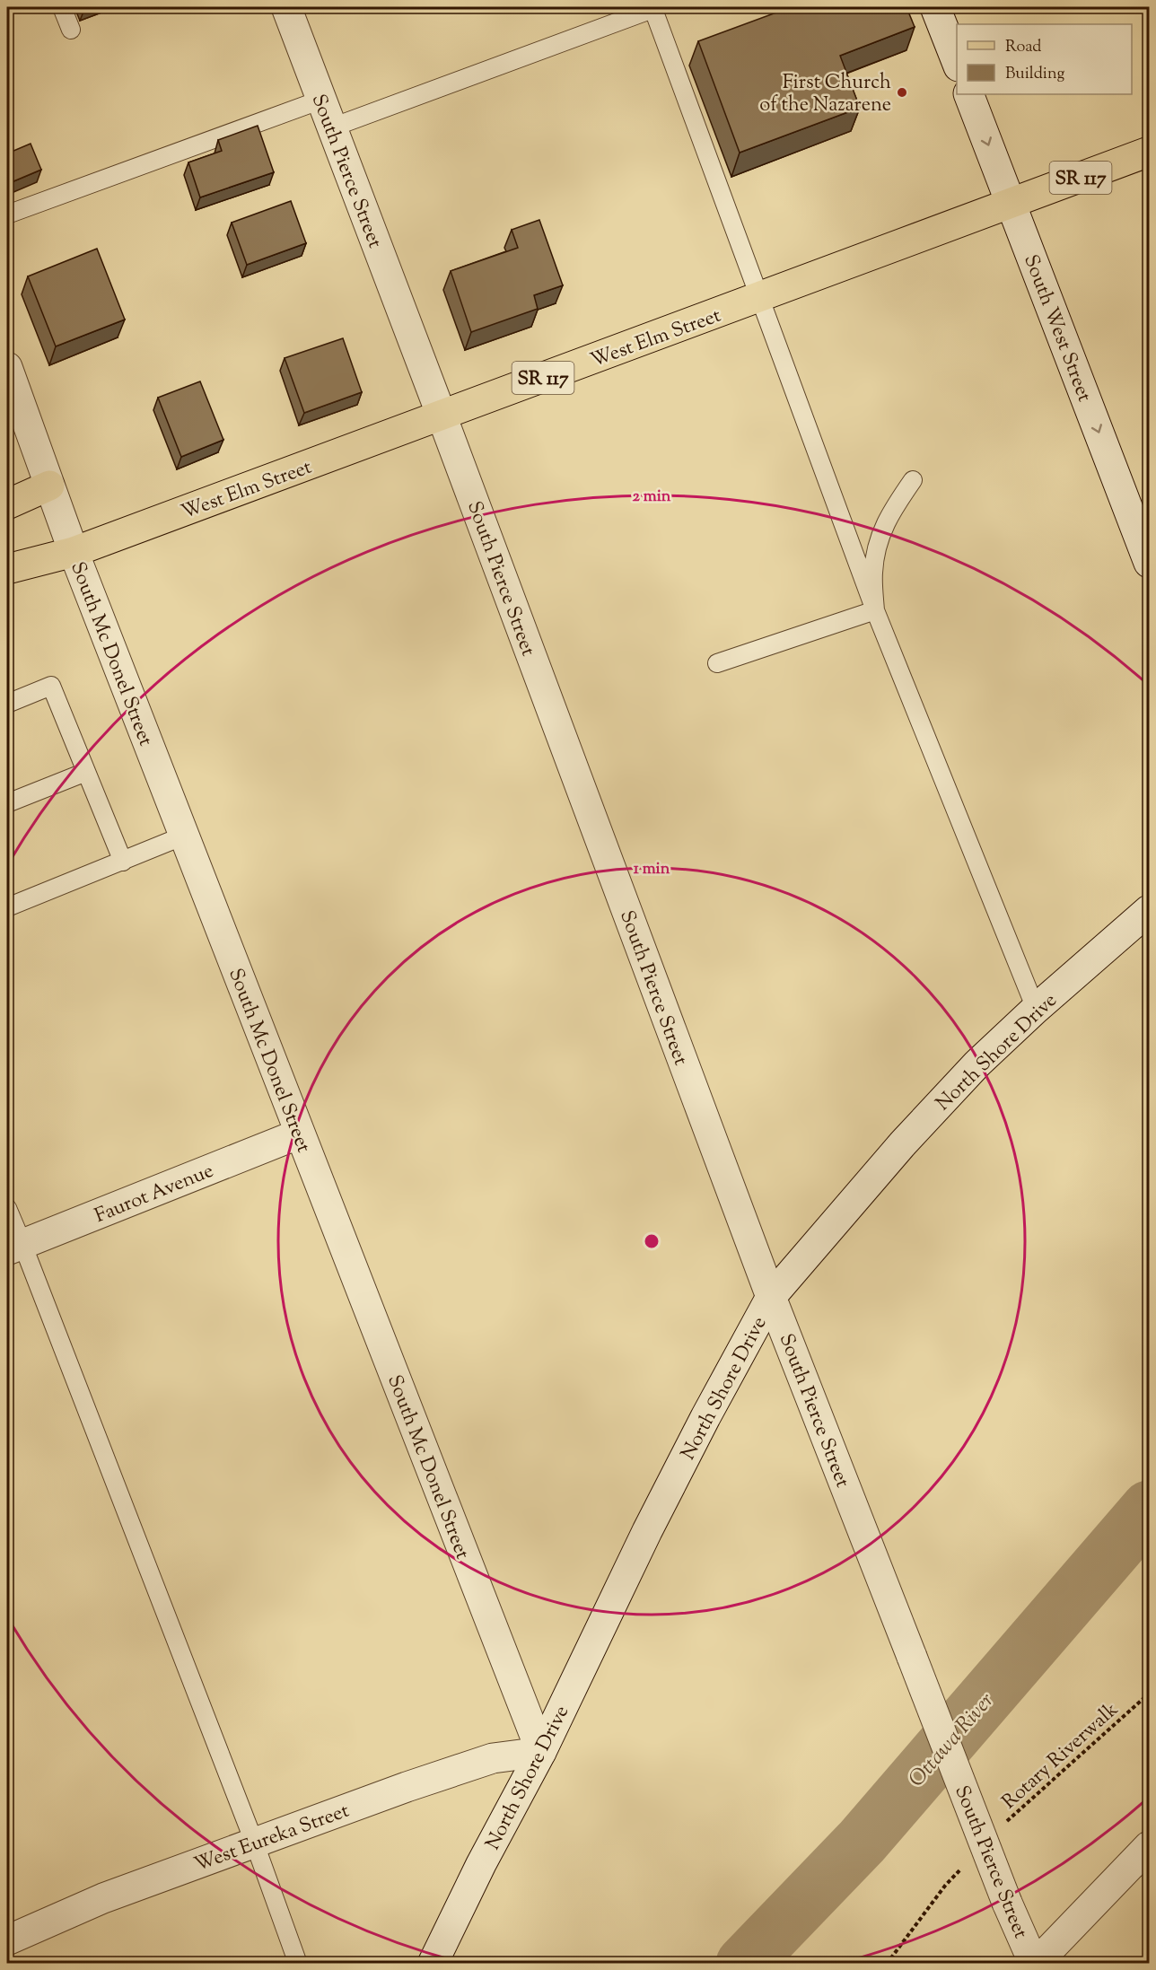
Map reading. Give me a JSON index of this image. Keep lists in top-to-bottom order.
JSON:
{
  "streets": {
    "main road": ["SR 117", "West Elm Street"],
    "street": [
      "South Pierce Street",
      "South West Street",
      "South Mc Donel Street",
      "North Shore Drive",
      "Faurot Avenue",
      "West Eureka Street"
    ],
    "path": ["Rotary Riverwalk"]
  },
  "crossings": [
    ["South Pierce Street", "West Elm Street"],
    ["South Pierce Street", "North Shore Drive"],
    ["South West Street", "West Elm Street"],
    ["West Elm Street", "South Mc Donel Street"],
    ["South Mc Donel Street", "North Shore Drive"],
    ["South Mc Donel Street", "Faurot Avenue"],
    ["South Mc Donel Street", "West Eureka Street"],
    ["North Shore Drive", "West Eureka Street"]
  ],
  "one_way": ["South West Street"],
  "water": ["Ottawa River"],
  "places": ["First Church of the Nazarene"],
  "legend": ["Road", "Building"],
  "rings": ["2 min", "1 min"]
}
